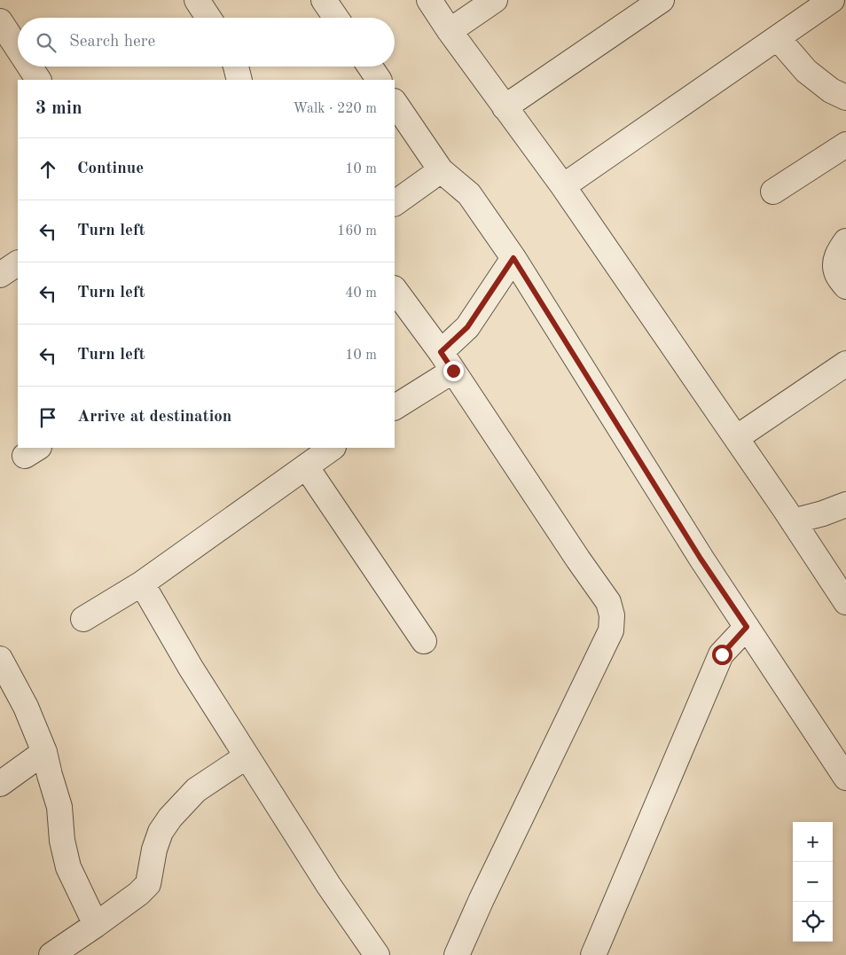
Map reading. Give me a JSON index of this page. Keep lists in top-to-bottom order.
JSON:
{
  "page": {
    "search": "Search here",
    "heading": ["3 min", "Walk · 220 m"],
    "list": [
      ["Continue", "10 m"],
      ["Turn left", "160 m"],
      ["Turn left", "40 m"],
      ["Turn left", "10 m"],
      "Arrive at destination"
    ],
    "map_buttons": ["+", "−"]
  }
}
